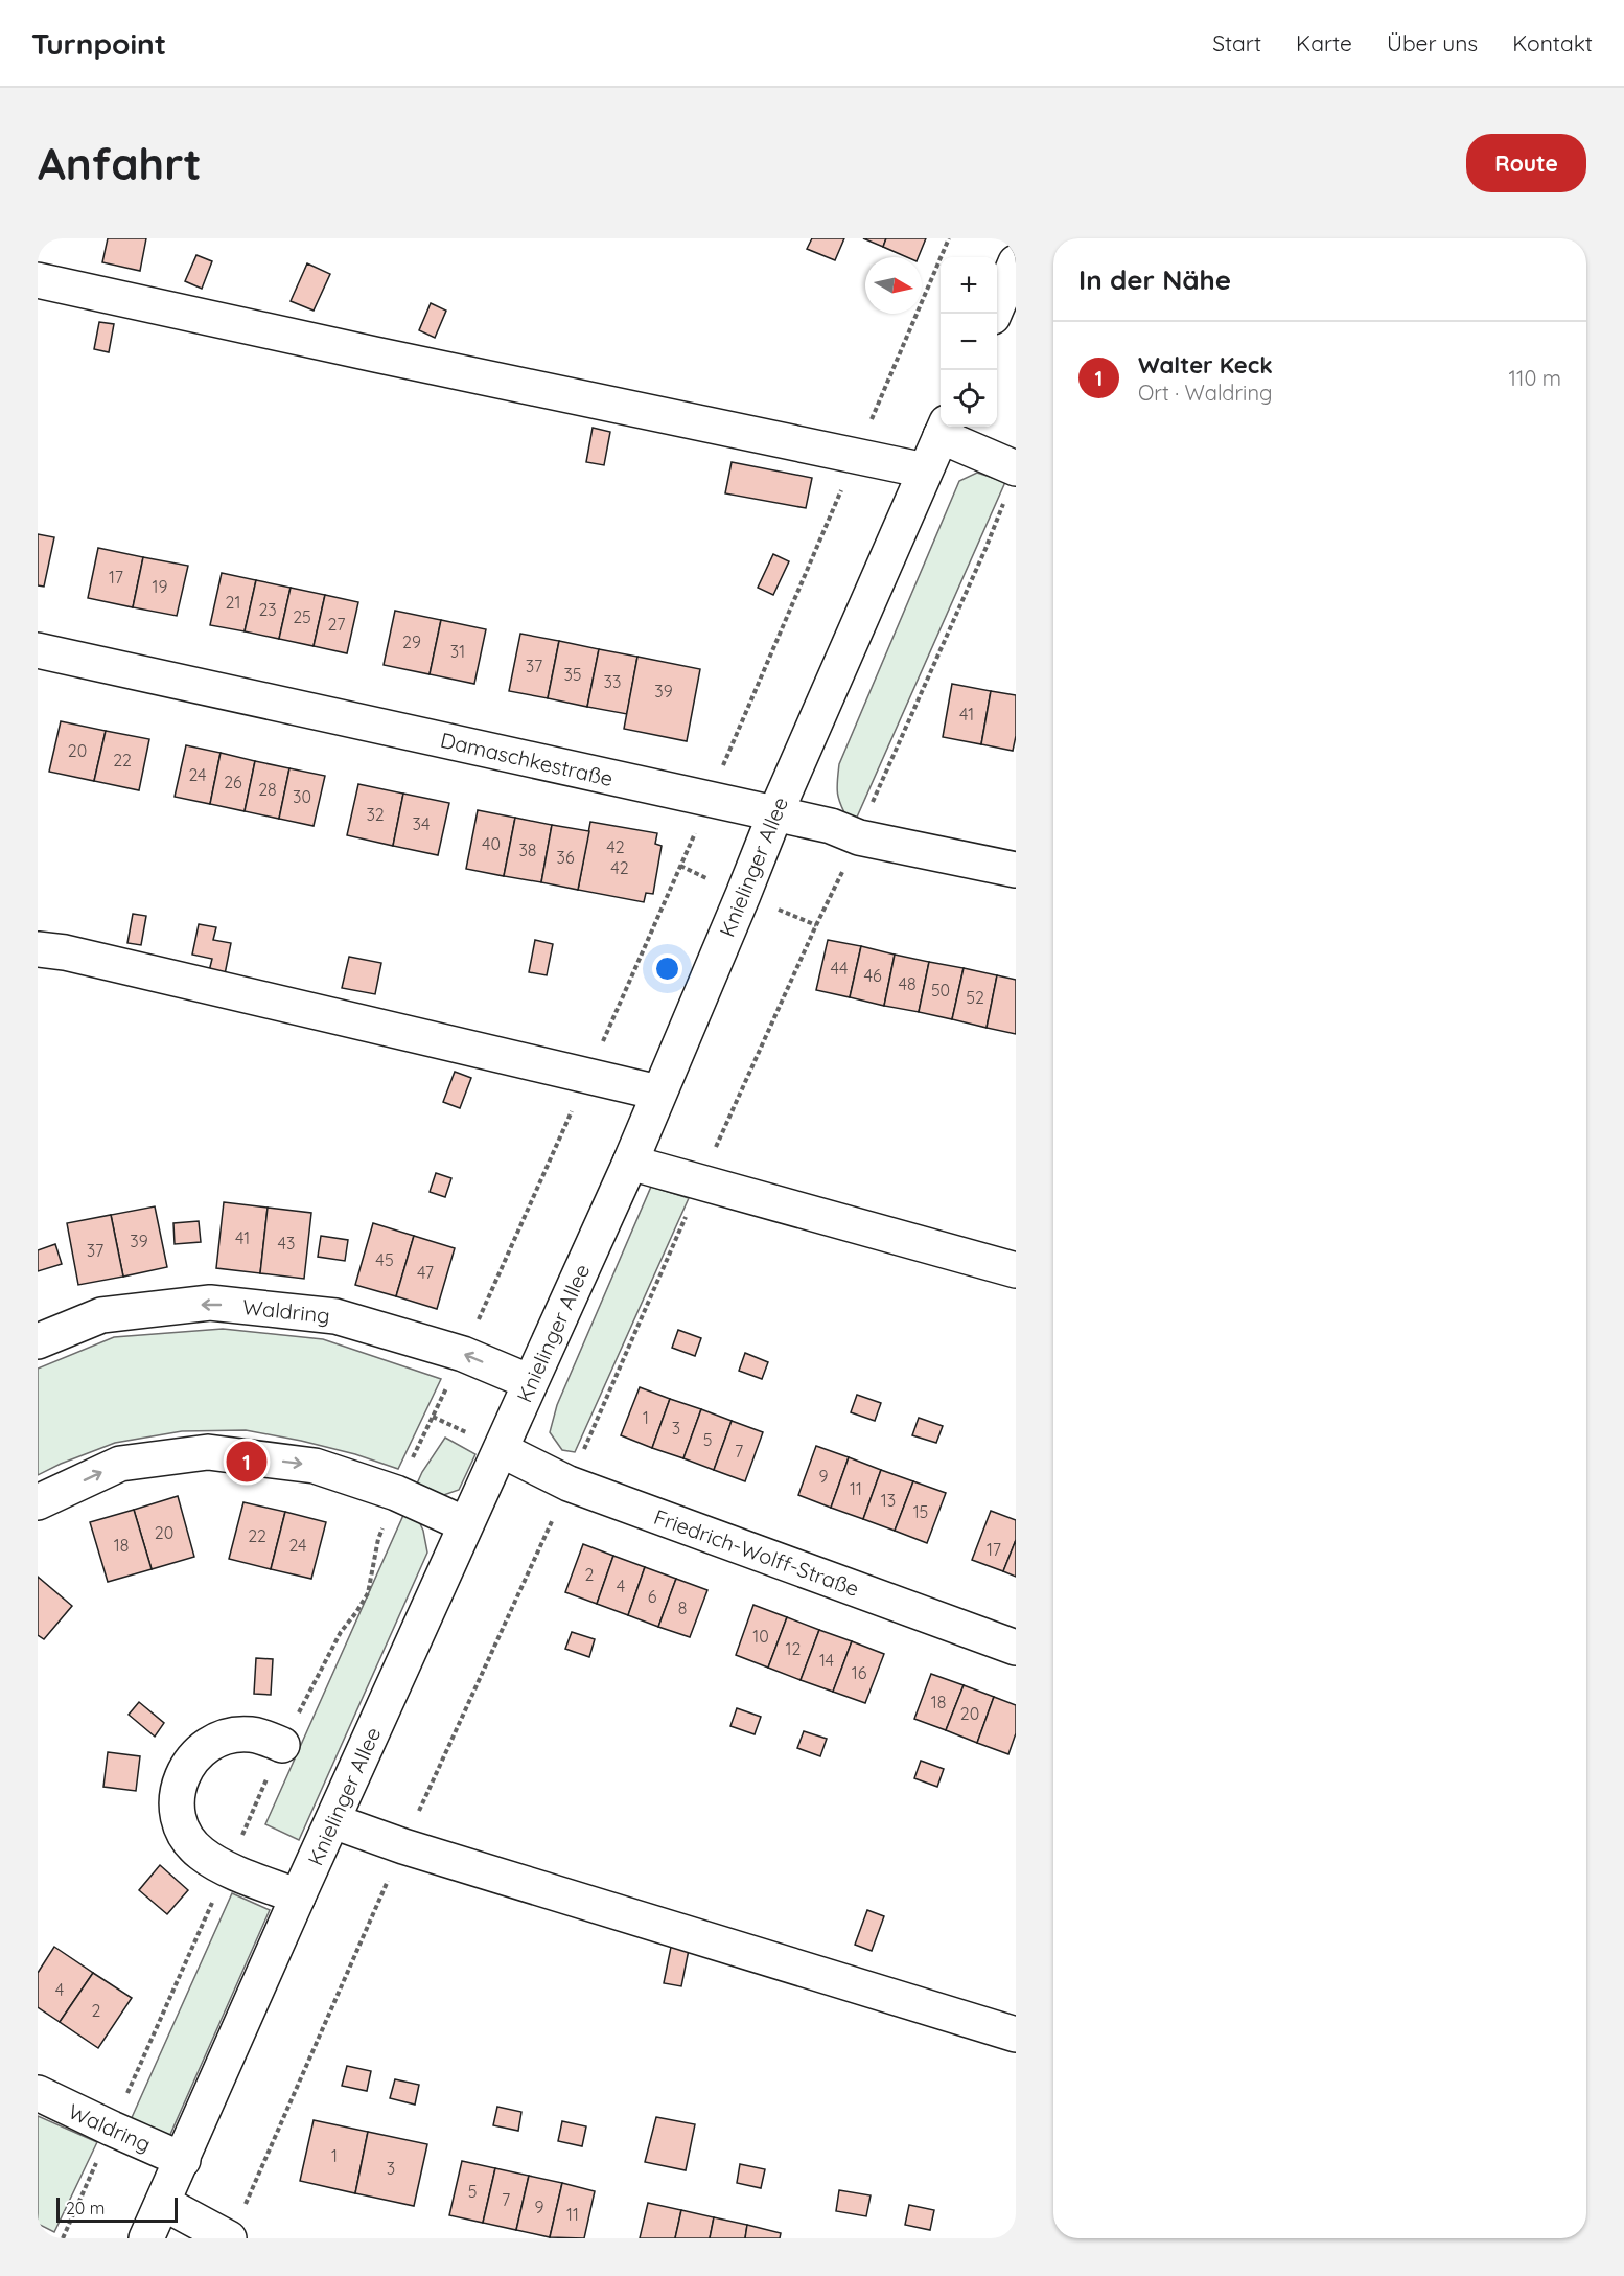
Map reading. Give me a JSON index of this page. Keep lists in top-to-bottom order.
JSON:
{
  "streets": {
    "street": [
      "Damaschkestraße",
      "Knielinger Allee",
      "Waldring",
      "Friedrich-Wolff-Straße"
    ]
  },
  "crossings": [
    ["Damaschkestraße", "Knielinger Allee"],
    ["Knielinger Allee", "Waldring"],
    ["Knielinger Allee", "Friedrich-Wolff-Straße"]
  ],
  "house_numbers": [
    "17",
    "19",
    "21",
    "23",
    "25",
    "27",
    "29",
    "31",
    "37",
    "35",
    "33",
    "39",
    "41",
    "20",
    "22",
    "24",
    "26",
    "28",
    "30",
    "32",
    "34",
    "40",
    "42",
    "38",
    "36",
    "42",
    "44",
    "46",
    "48",
    "50",
    "52",
    "41",
    "39",
    "43",
    "37",
    "45",
    "47",
    "1",
    "3",
    "5",
    "7",
    "9",
    "11",
    "13",
    "15",
    "20",
    "22",
    "18",
    "24",
    "17",
    "2",
    "4",
    "6",
    "8",
    "10",
    "12",
    "14",
    "16",
    "18",
    "20",
    "4",
    "2",
    "1",
    "3",
    "5",
    "7",
    "9",
    "11"
  ],
  "scale_bar": "20 m",
  "north": "right",
  "page": {
    "header": "Turnpoint",
    "nav": [
      "Start",
      "Karte",
      "Über uns",
      "Kontakt"
    ],
    "buttons": "Route",
    "title": "Anfahrt",
    "heading": "In der Nähe",
    "map_buttons": ["+", "−"],
    "list": [
      {
        "mark": "1",
        "name": "Walter Keck",
        "note": "Ort · Waldring",
        "value": "110 m"
      }
    ],
    "pins": "1",
    "scale": "20 m"
  }
}
